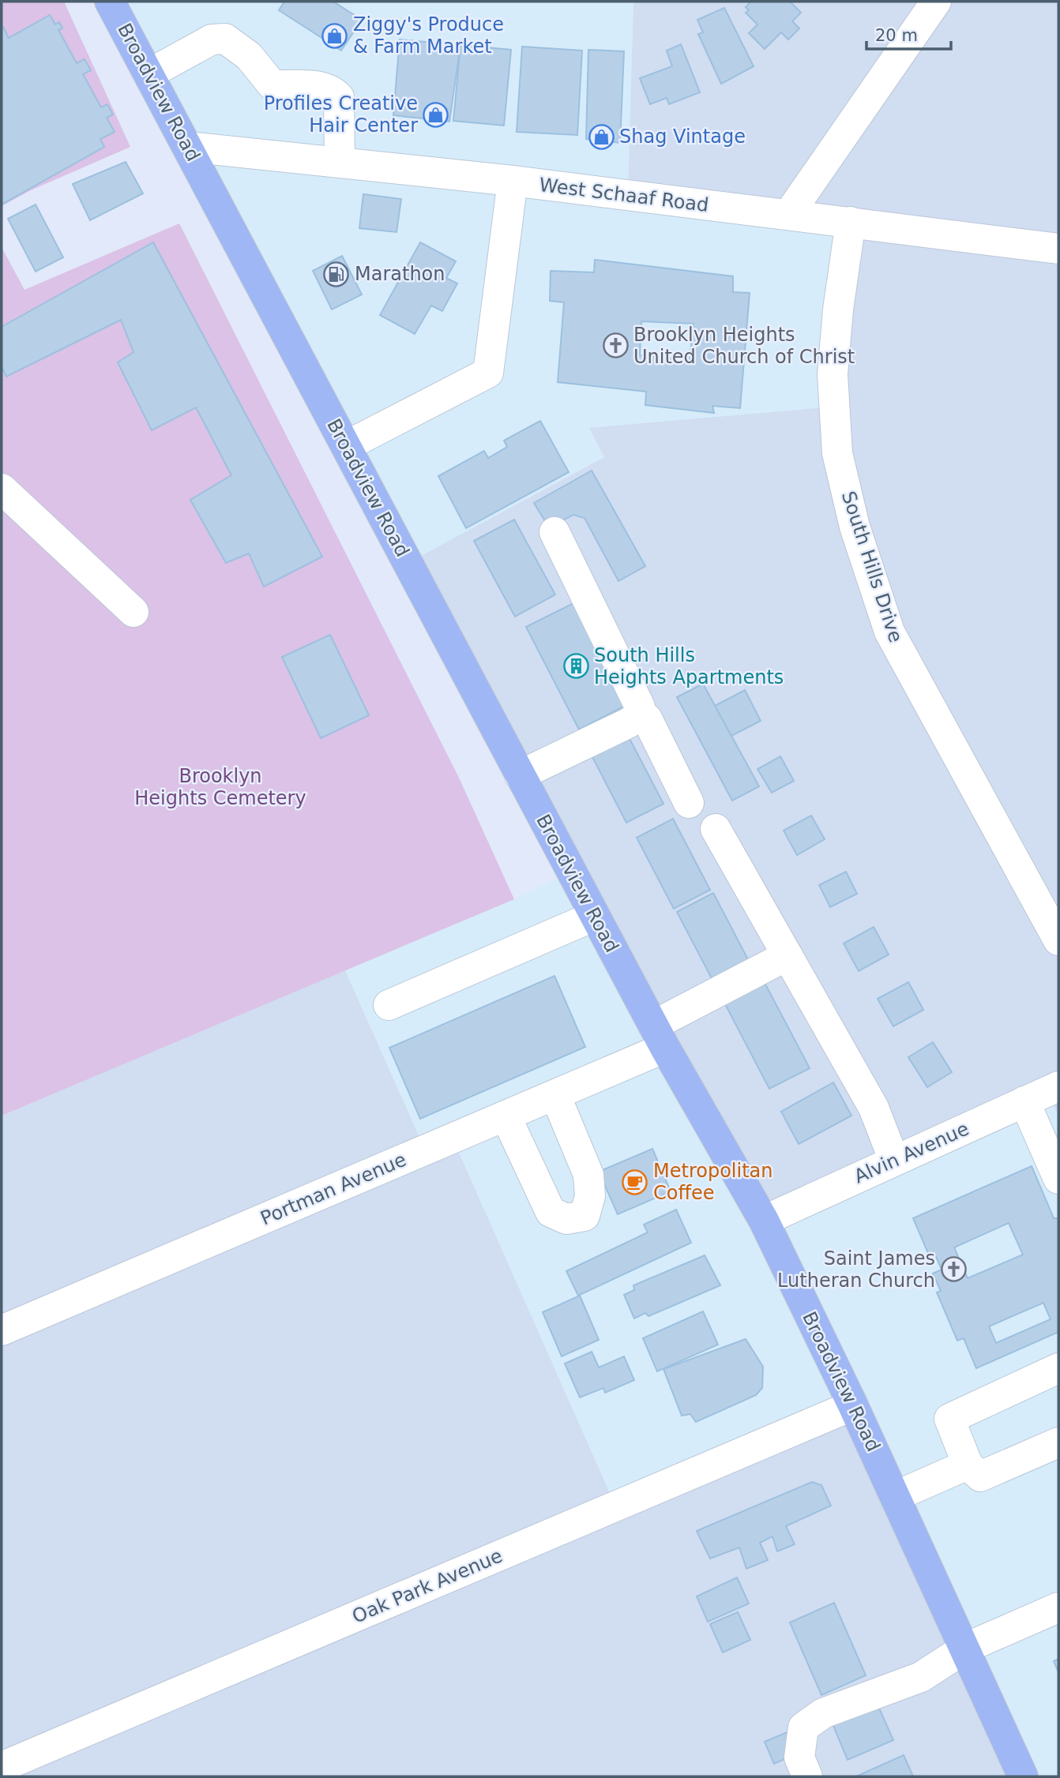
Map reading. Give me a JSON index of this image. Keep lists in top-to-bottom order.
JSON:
{
  "streets": {
    "main road": ["Broadview Road"],
    "street": [
      "West Schaaf Road",
      "South Hills Drive",
      "Alvin Avenue",
      "Portman Avenue",
      "Oak Park Avenue"
    ]
  },
  "crossings": [
    ["Broadview Road", "West Schaaf Road"],
    ["Broadview Road", "Alvin Avenue"],
    ["Broadview Road", "Portman Avenue"],
    ["Broadview Road", "Oak Park Avenue"],
    ["West Schaaf Road", "South Hills Drive"]
  ],
  "parks": ["Brooklyn Heights Cemetery"],
  "places": {
    "shop": ["Ziggy's Produce & Farm Market", "Profiles Creative Hair Center", "Shag Vintage"],
    "fuel station": ["Marathon"],
    "church": ["Brooklyn Heights United Church of Christ", "Saint James Lutheran Church"],
    "building": ["South Hills Heights Apartments"],
    "cafe": ["Metropolitan Coffee"]
  },
  "scale_bar": "20 m"
}
